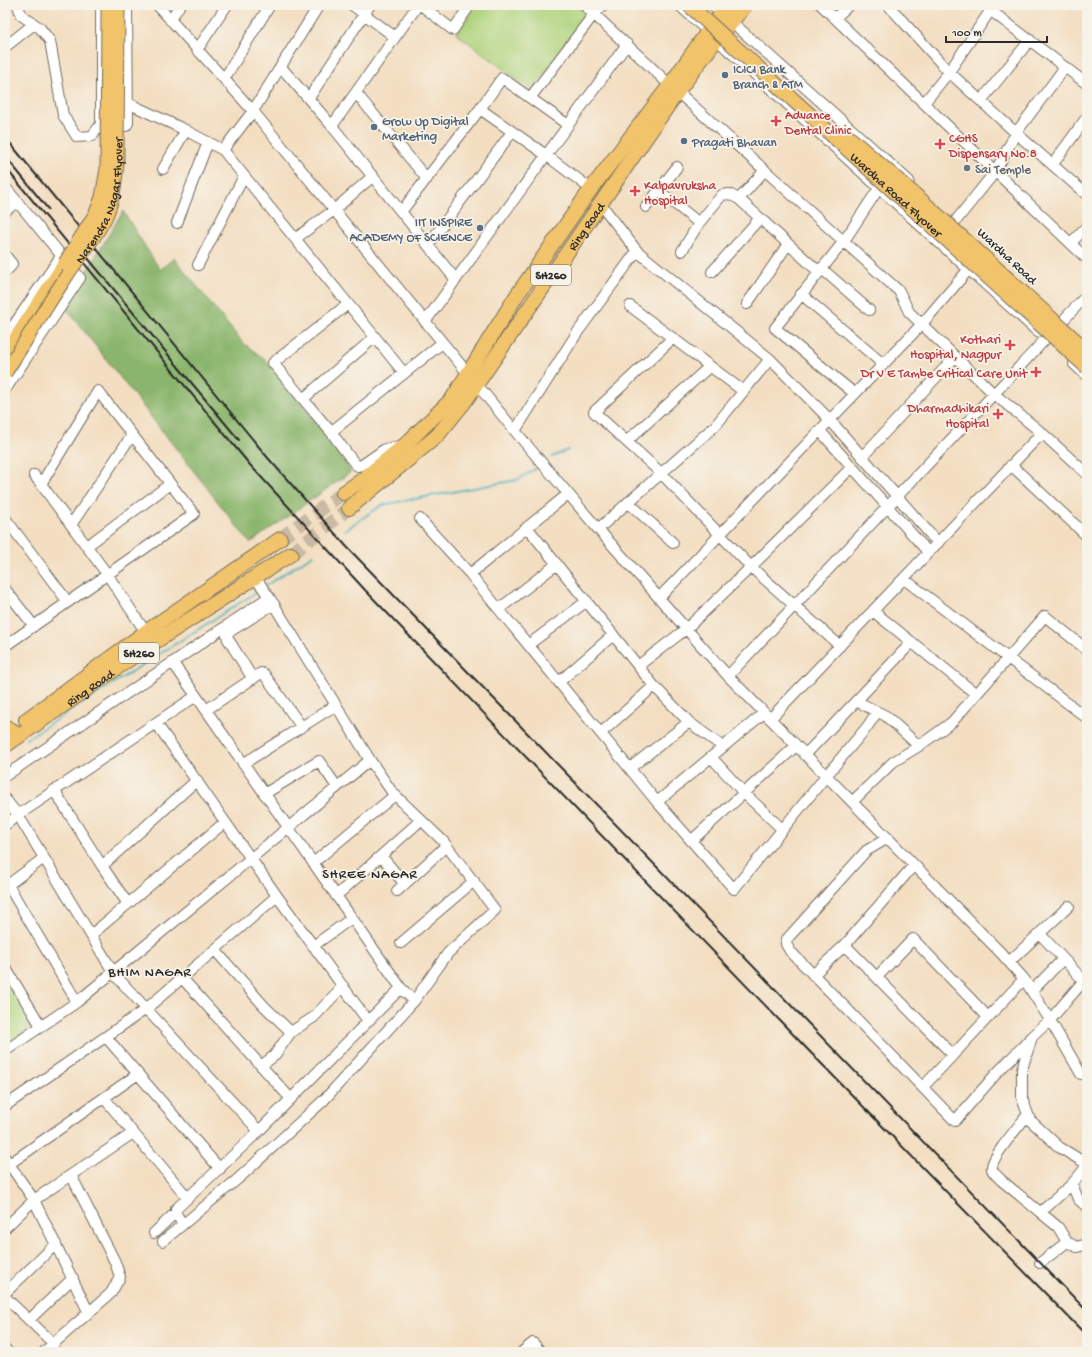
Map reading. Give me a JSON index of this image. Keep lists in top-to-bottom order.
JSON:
{
  "streets": {
    "highway": ["Wardha Road Flyover", "Ring Road", "SH260"],
    "main road": ["Narendra Nagar Flyover"],
    "street": ["Wardha Road"]
  },
  "crossings": [
    ["Ring Road", "Wardha Road"],
    ["Ring Road", "SH260"]
  ],
  "districts": ["SHREE NAGAR", "BHIM NAGAR"],
  "places": {
    "other": [
      "ICICI Bank Branch & ATM",
      "Grow Up Digital Marketing",
      "Pragati Bhavan",
      "Sai Temple",
      "IIT INSPIRE ACADEMY OF SCIENCE"
    ],
    "health": [
      "Advance Dental Clinic",
      "CGHS Dispensary No.8",
      "Kalpavruksha Hospital",
      "Kothari Hospital, Nagpur",
      "Dr V E Tambe Critical Care Unit",
      "Dharmadhikari Hospital"
    ]
  },
  "scale_bar": "100 m"
}
